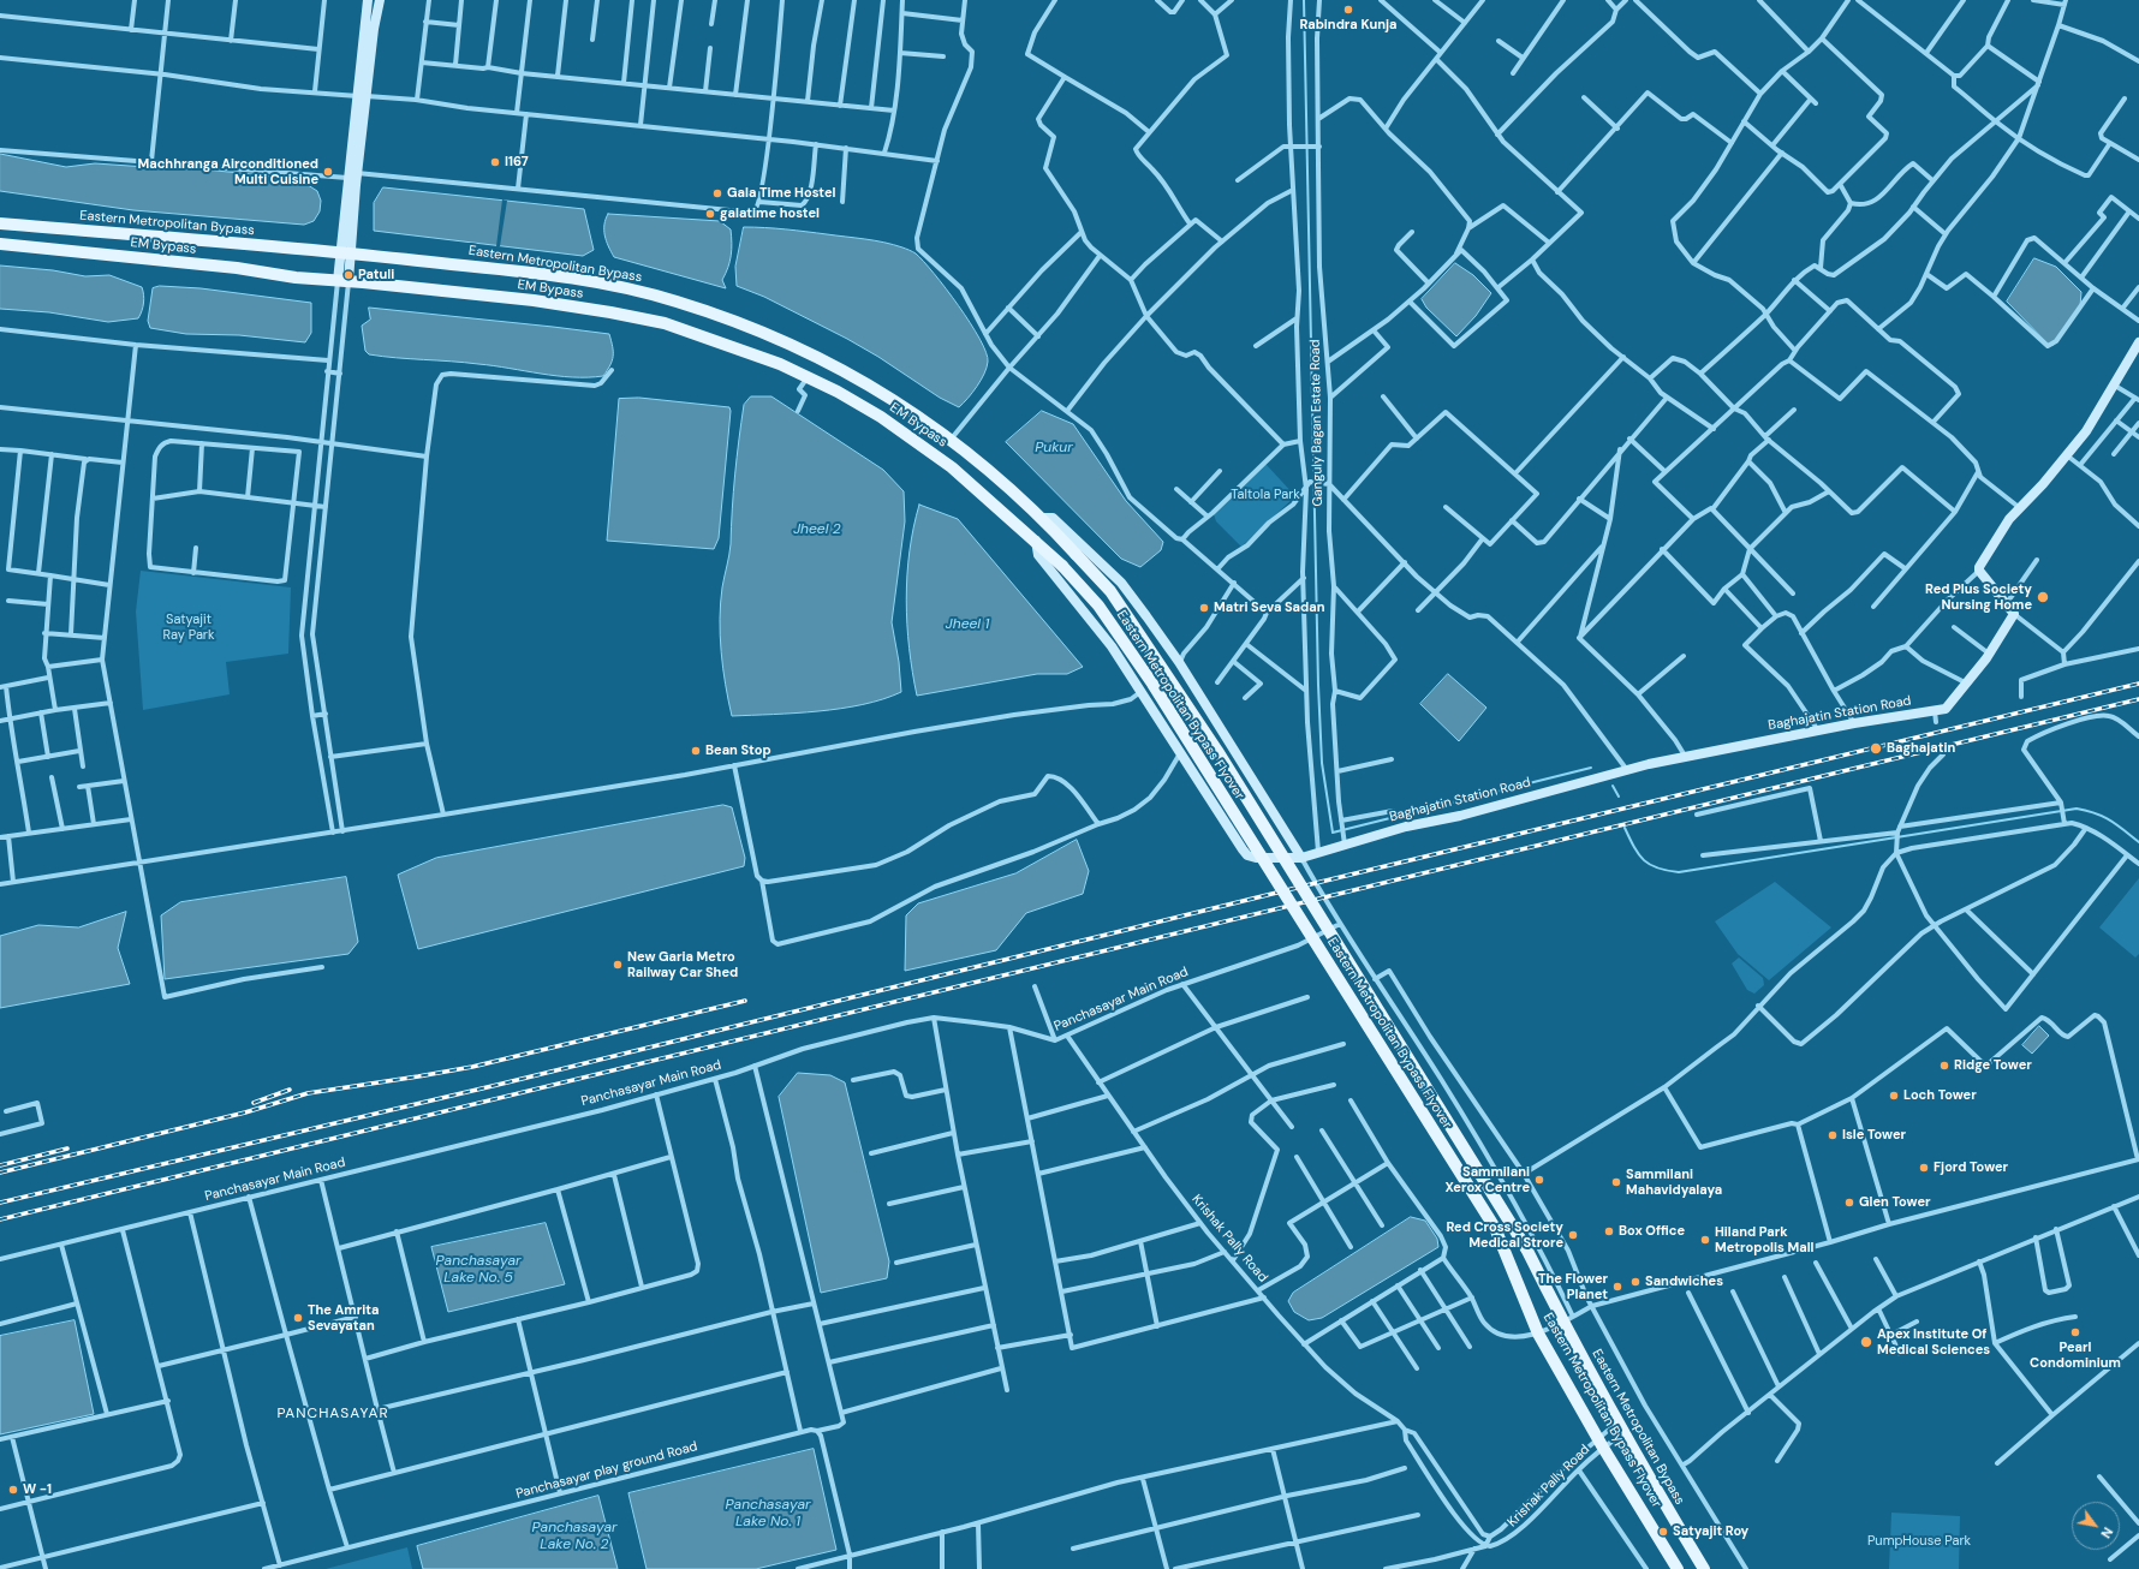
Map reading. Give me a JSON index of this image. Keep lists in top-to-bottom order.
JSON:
{
  "streets": {
    "main road": ["Eastern Metropolitan Bypass", "EM Bypass", "Eastern Metropolitan Bypass Flyover"],
    "street": [
      "Ganguly Bagan Estate Road",
      "Baghajatin Station Road",
      "Panchasayar Main Road",
      "Krishak Pally Road",
      "Panchasayar play ground Road"
    ]
  },
  "crossings": [
    ["Eastern Metropolitan Bypass", "Eastern Metropolitan Bypass Flyover"],
    ["Eastern Metropolitan Bypass", "Krishak Pally Road"],
    ["EM Bypass", "Eastern Metropolitan Bypass Flyover"],
    ["Ganguly Bagan Estate Road", "Baghajatin Station Road"],
    ["Eastern Metropolitan Bypass Flyover", "Krishak Pally Road"],
    ["Panchasayar Main Road", "Krishak Pally Road"]
  ],
  "districts": ["PANCHASAYAR"],
  "water": [
    "Pukur",
    "Jheel 2",
    "Jheel 1",
    "Panchasayar Lake No. 5",
    "Panchasayar Lake No. 1",
    "Panchasayar Lake No. 2"
  ],
  "parks": ["Taltola Park", "Satyajit Ray Park", "PumpHouse Park"],
  "places": [
    "Rabindra Kunja",
    "I167",
    "Machhranga Airconditioned Multi Cuisine",
    "Gala Time Hostel",
    "galatime hostel",
    "Patuli",
    "Red Plus Society Nursing Home",
    "Matri Seva Sadan",
    "Baghajatin",
    "Bean Stop",
    "New Garia Metro Railway Car Shed",
    "Ridge Tower",
    "Loch Tower",
    "Isle Tower",
    "Fjord Tower",
    "Sammilani Xerox Centre",
    "Sammilani Mahavidyalaya",
    "Glen Tower",
    "Box Office",
    "Red Cross Society Medical Strore",
    "Hiland Park Metropolis Mall",
    "Sandwiches",
    "The Flower Planet",
    "The Amrita Sevayatan",
    "Pearl Condominium",
    "Apex Institute Of Medical Sciences",
    "W -1",
    "Satyajit Roy"
  ],
  "north": "bottom right"
}
